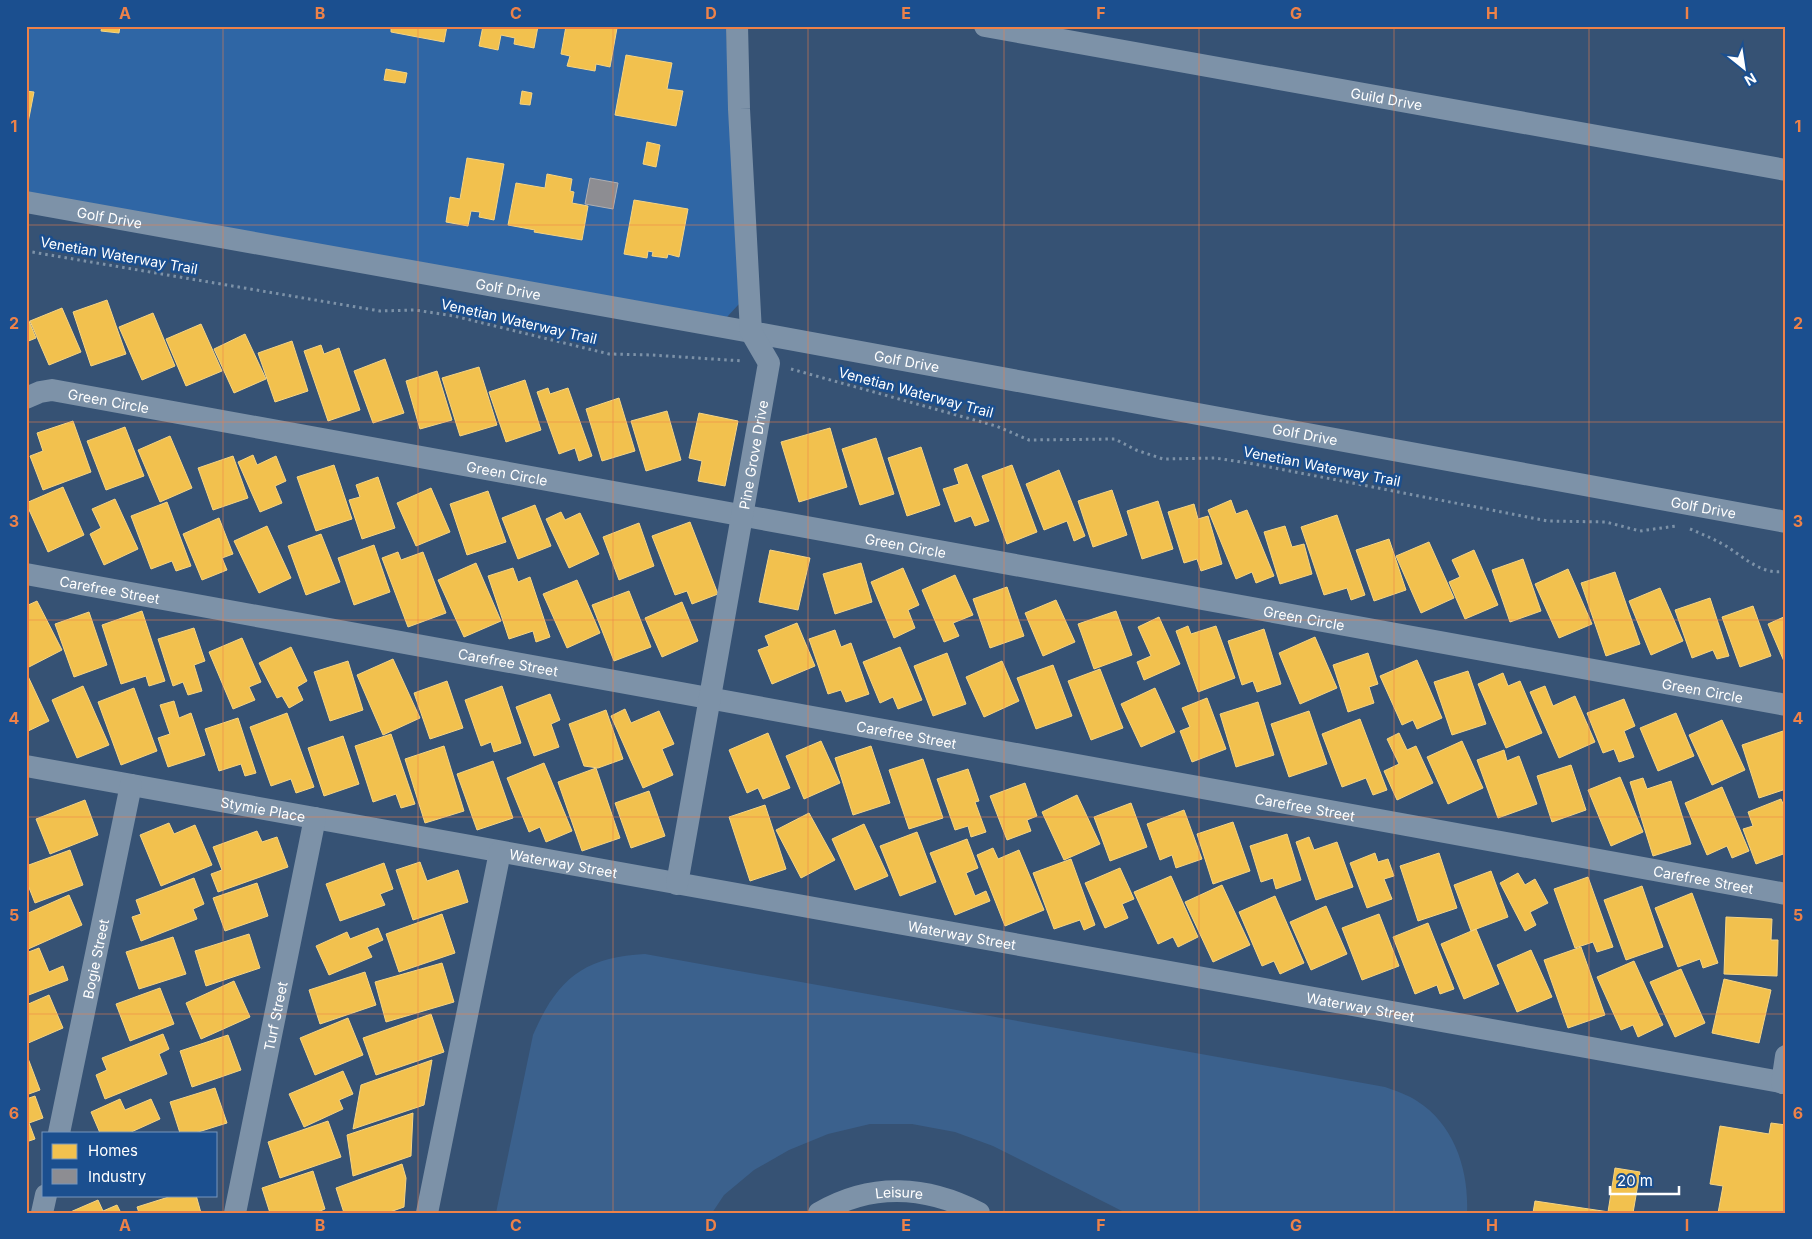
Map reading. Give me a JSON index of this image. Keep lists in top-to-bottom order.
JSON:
{
  "streets": {
    "street": [
      "Guild Drive",
      "Golf Drive",
      "Green Circle",
      "Pine Grove Drive",
      "Carefree Street",
      "Stymie Place",
      "Waterway Street",
      "Bogie Street",
      "Turf Street",
      "Leisure"
    ],
    "path": ["Venetian Waterway Trail"]
  },
  "crossings": [
    ["Venetian Waterway Trail", "Pine Grove Drive"],
    ["Green Circle", "Pine Grove Drive"],
    ["Pine Grove Drive", "Carefree Street"],
    ["Pine Grove Drive", "Waterway Street"],
    ["Stymie Place", "Waterway Street"],
    ["Stymie Place", "Bogie Street"],
    ["Stymie Place", "Turf Street"]
  ],
  "legend": ["Homes", "Industry"],
  "scale_bar": "20 m",
  "north": "bottom right",
  "grid": {
    "columns": [
      "A",
      "B",
      "C",
      "D",
      "E",
      "F",
      "G",
      "H",
      "I"
    ],
    "rows": [
      "1",
      "2",
      "3",
      "4",
      "5",
      "6"
    ]
  }
}
